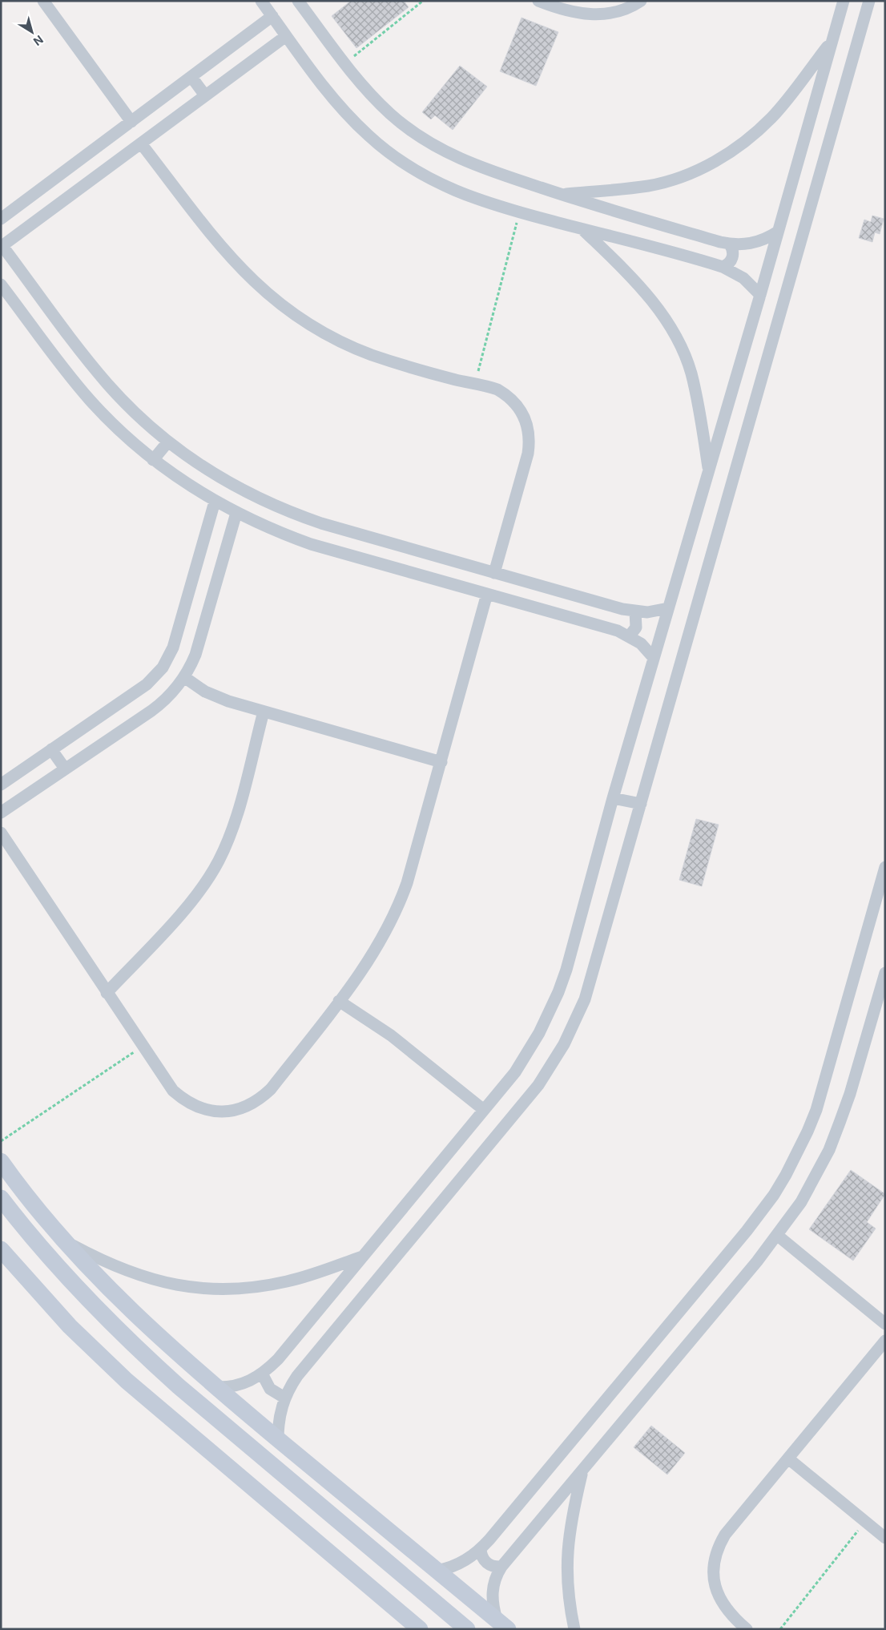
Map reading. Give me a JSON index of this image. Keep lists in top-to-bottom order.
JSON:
{
  "north": "bottom right"
}
